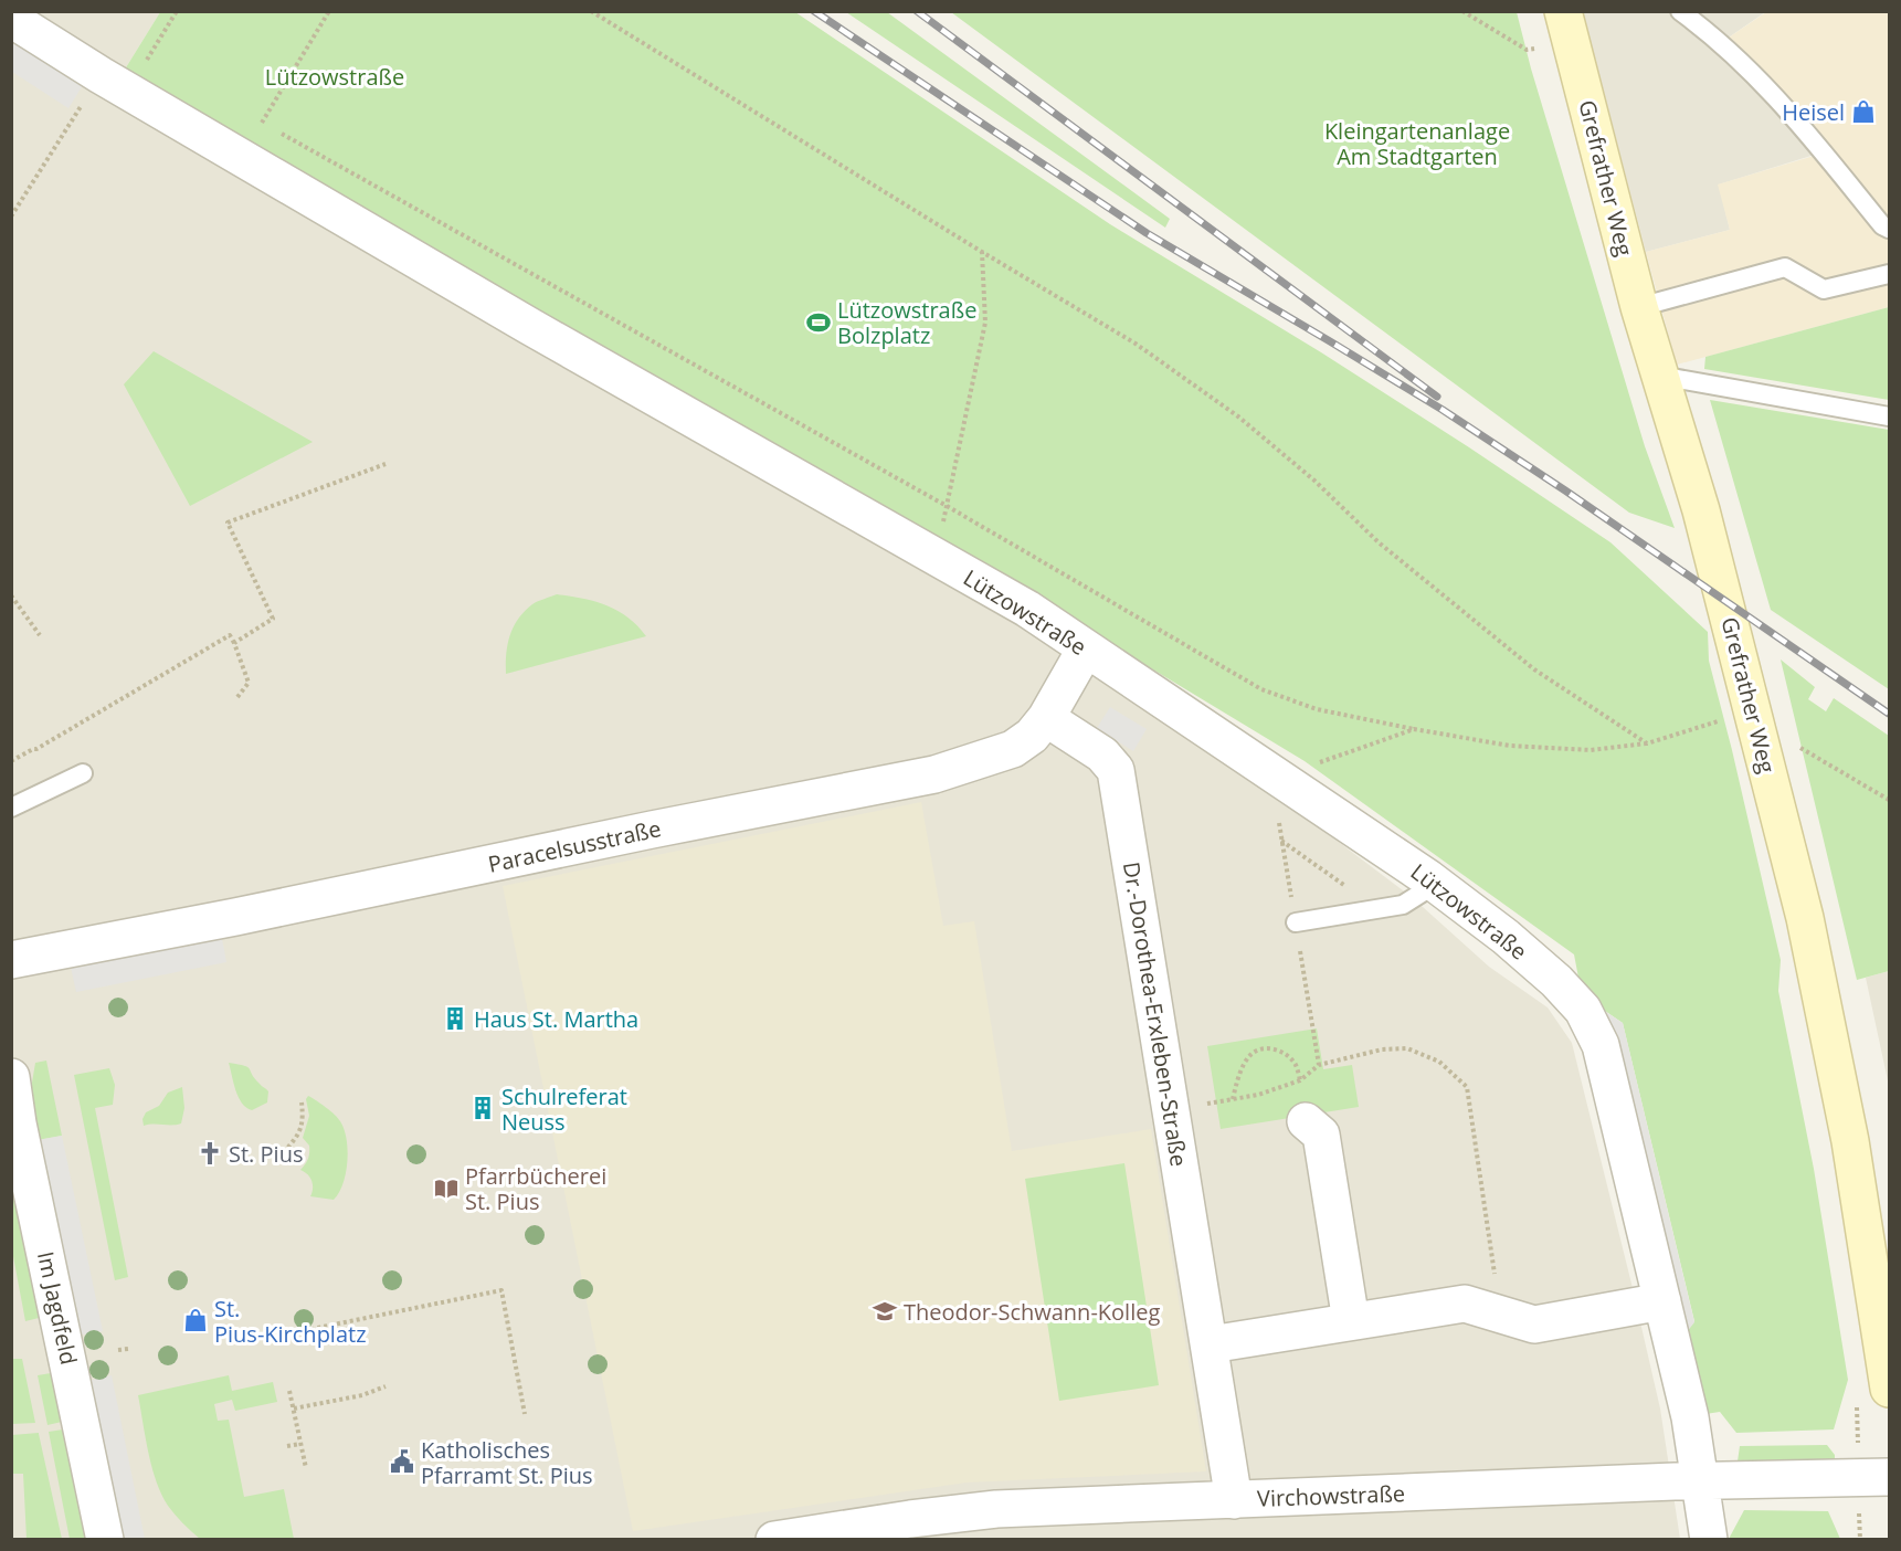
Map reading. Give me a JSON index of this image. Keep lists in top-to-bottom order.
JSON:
{
  "streets": {
    "street": [
      "Grefrather Weg",
      "Lützowstraße",
      "Paracelsusstraße",
      "Dr.-Dorothea-Erxleben-Straße",
      "Im Jagdfeld",
      "Virchowstraße"
    ]
  },
  "crossings": [
    ["Lützowstraße", "Paracelsusstraße"],
    ["Lützowstraße", "Virchowstraße"],
    ["Paracelsusstraße", "Dr.-Dorothea-Erxleben-Straße"],
    ["Dr.-Dorothea-Erxleben-Straße", "Virchowstraße"]
  ],
  "parks": ["Lützowstraße", "Kleingartenanlage Am Stadtgarten"],
  "places": {
    "shop": ["Heisel", "St. Pius-Kirchplatz"],
    "sports": ["Lützowstraße Bolzplatz"],
    "building": ["Haus St. Martha", "Schulreferat Neuss"],
    "church": ["St. Pius"],
    "library": ["Pfarrbücherei St. Pius"],
    "school or university": ["Theodor-Schwann-Kolleg"],
    "public building": ["Katholisches Pfarramt St. Pius"]
  }
}
